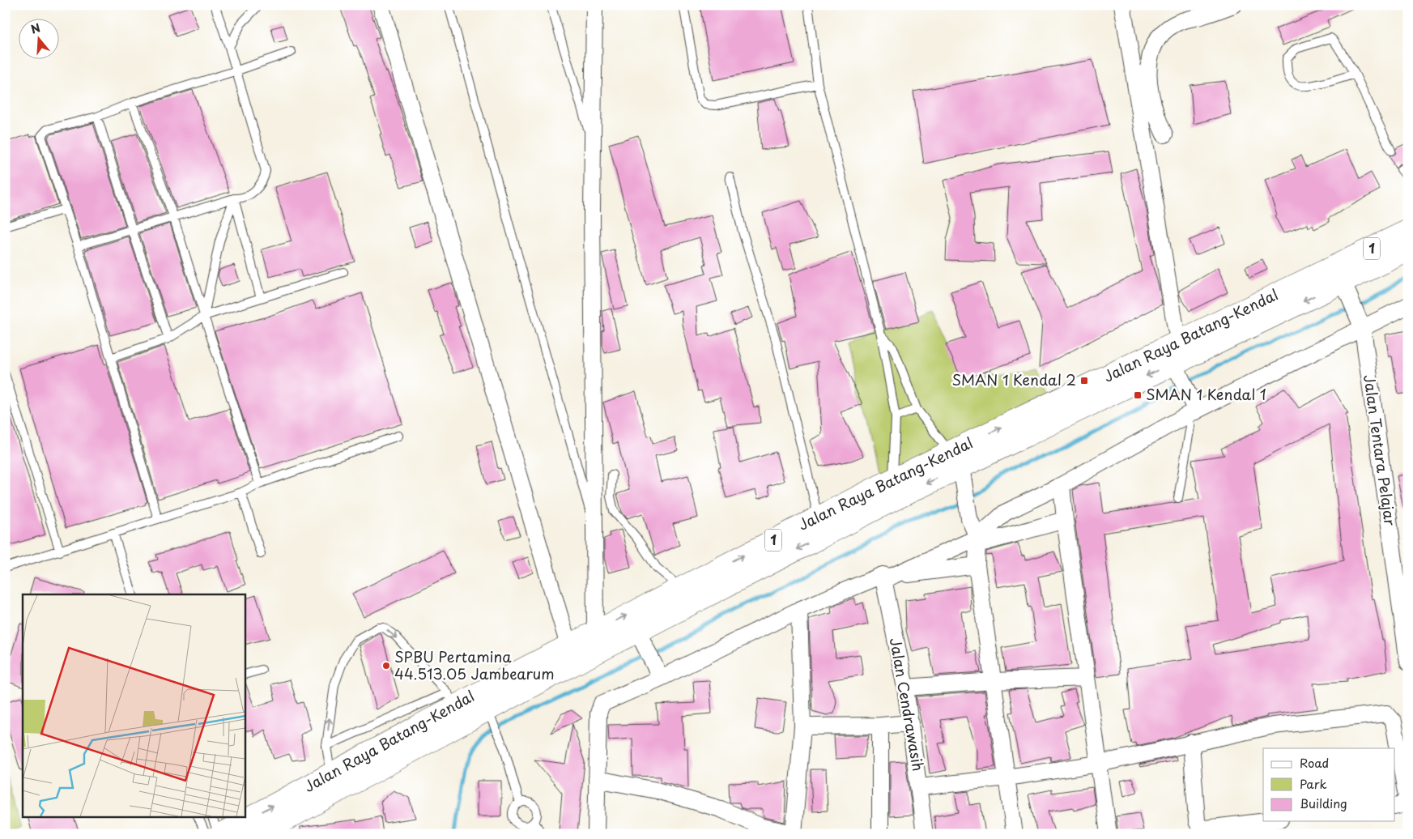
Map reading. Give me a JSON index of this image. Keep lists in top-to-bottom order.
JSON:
{
  "streets": {
    "highway": ["1", "Jalan Raya Batang-Kendal"],
    "street": ["Jalan Tentara Pelajar", "Jalan Cendrawasih"]
  },
  "crossings": [
    ["Jalan Raya Batang-Kendal", "Jalan Tentara Pelajar"]
  ],
  "places": {
    "transit": ["SMAN 1 Kendal 2", "SMAN 1 Kendal 1"],
    "other": ["SPBU Pertamina 44.513.05 Jambearum"]
  },
  "legend": ["Road", "Park", "Building"],
  "north": "top"
}
